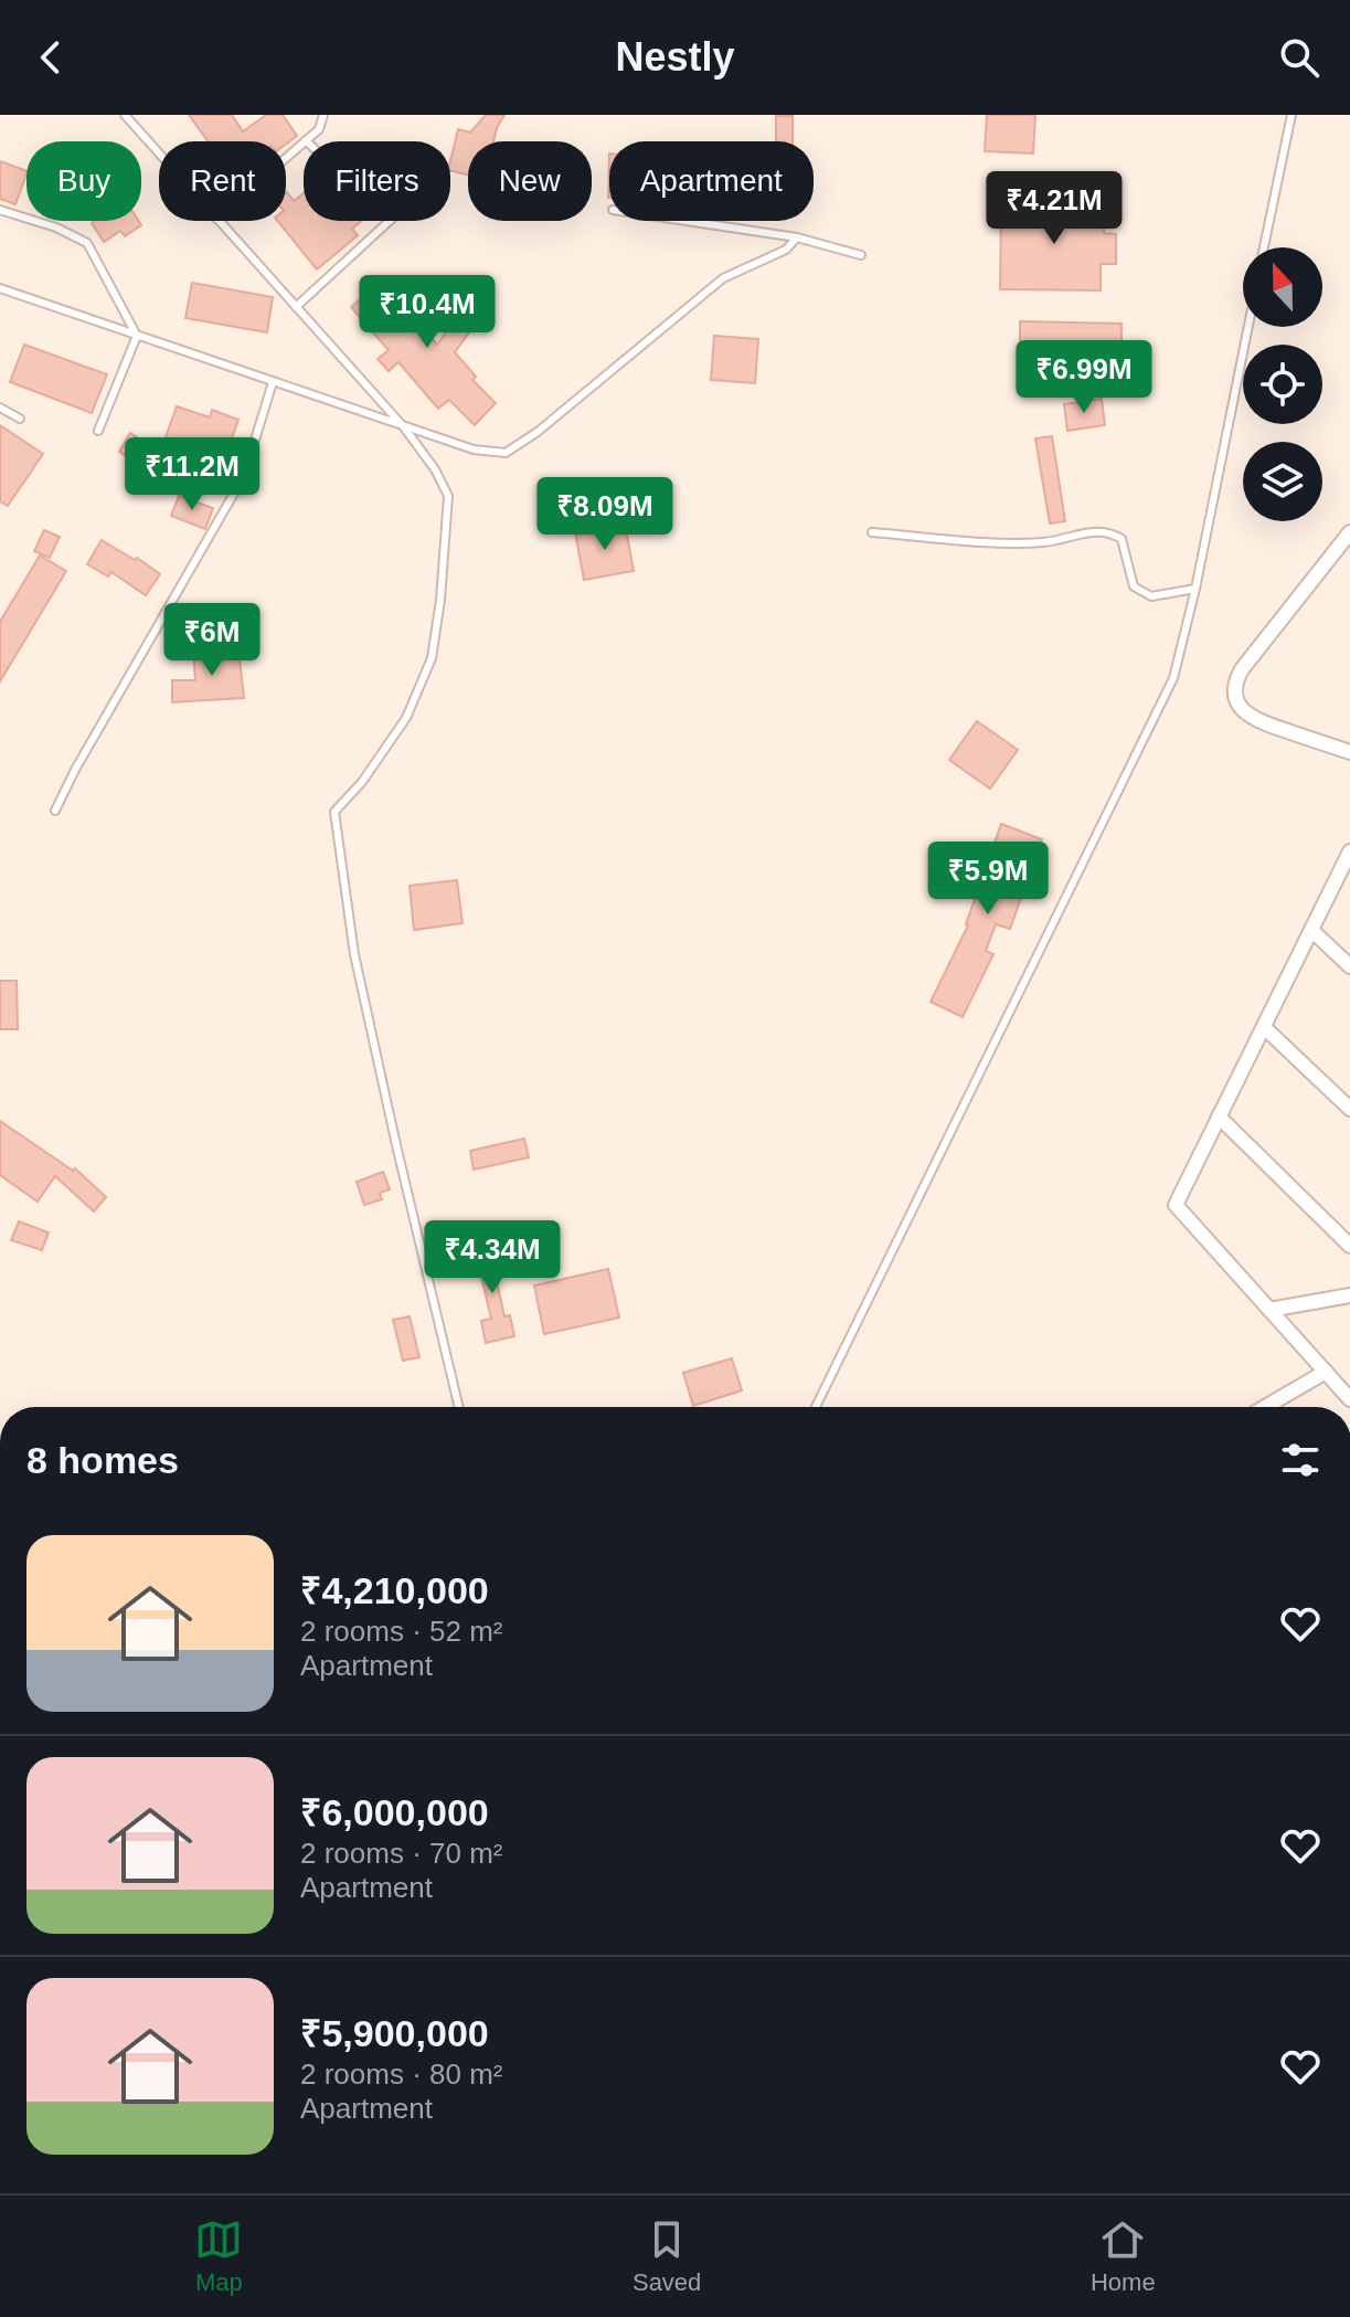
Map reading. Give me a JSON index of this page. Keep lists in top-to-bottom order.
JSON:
{
  "north": "top",
  "page": {
    "header": "Nestly",
    "chip": [
      "Buy",
      "Rent",
      "Filters",
      "New",
      "Apartment"
    ],
    "price": [
      "₹4.21M",
      "₹10.4M",
      "₹6.99M",
      "₹11.2M",
      "₹8.09M",
      "₹6M",
      "₹5.9M",
      "₹4.34M"
    ],
    "heading": "8 homes",
    "list": [
      {
        "name": "₹4,210,000",
        "note": "2 rooms · 52 m² · Apartment"
      },
      {
        "name": "₹6,000,000",
        "note": "2 rooms · 70 m² · Apartment"
      },
      {
        "name": "₹5,900,000",
        "note": "2 rooms · 80 m² · Apartment"
      }
    ],
    "tabs": ["Map", "Saved", "Home"]
  }
}
